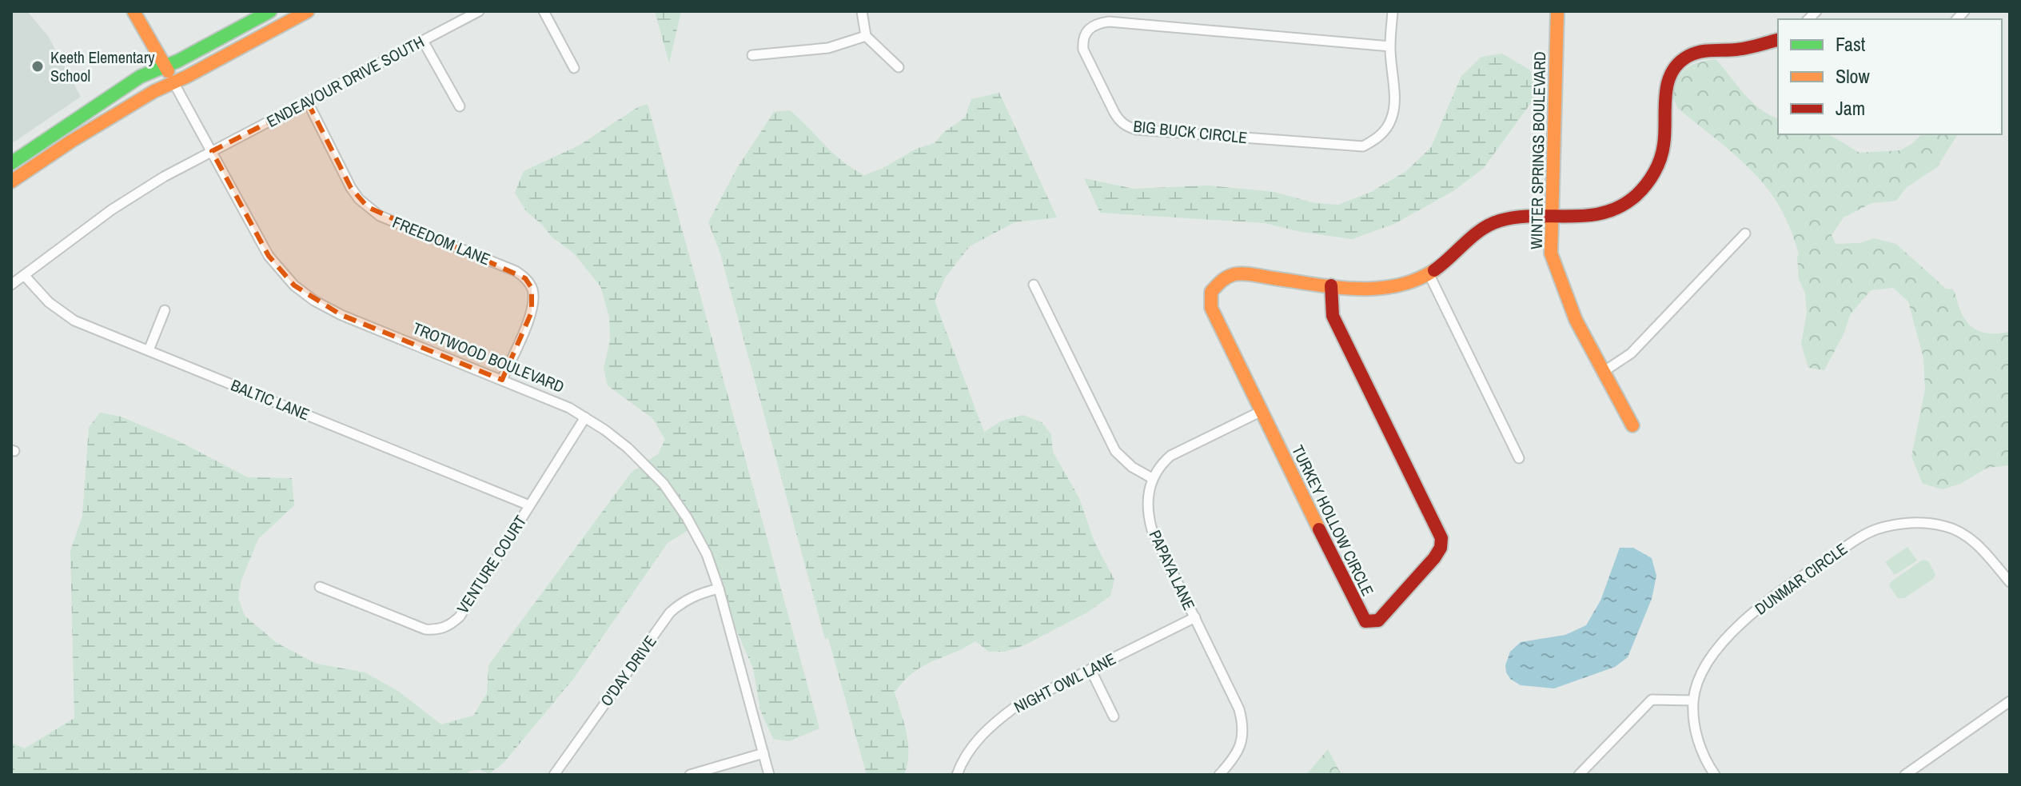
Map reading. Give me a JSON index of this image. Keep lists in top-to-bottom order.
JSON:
{
  "streets": {
    "street": [
      "ENDEAVOUR DRIVE SOUTH",
      "BIG BUCK CIRCLE",
      "WINTER SPRINGS BOULEVARD",
      "FREEDOM LANE",
      "TROTWOOD BOULEVARD",
      "BALTIC LANE",
      "TURKEY HOLLOW CIRCLE",
      "VENTURE COURT",
      "PAPAYA LANE",
      "DUNMAR CIRCLE",
      "O'DAY DRIVE",
      "NIGHT OWL LANE"
    ]
  },
  "crossings": [
    ["ENDEAVOUR DRIVE SOUTH", "FREEDOM LANE"],
    ["ENDEAVOUR DRIVE SOUTH", "TROTWOOD BOULEVARD"],
    ["ENDEAVOUR DRIVE SOUTH", "BALTIC LANE"],
    ["FREEDOM LANE", "TROTWOOD BOULEVARD"],
    ["TROTWOOD BOULEVARD", "VENTURE COURT"],
    ["TROTWOOD BOULEVARD", "O'DAY DRIVE"],
    ["BALTIC LANE", "VENTURE COURT"],
    ["PAPAYA LANE", "NIGHT OWL LANE"]
  ],
  "places": ["Keeth Elementary School"],
  "legend": ["Fast", "Slow", "Jam"]
}
